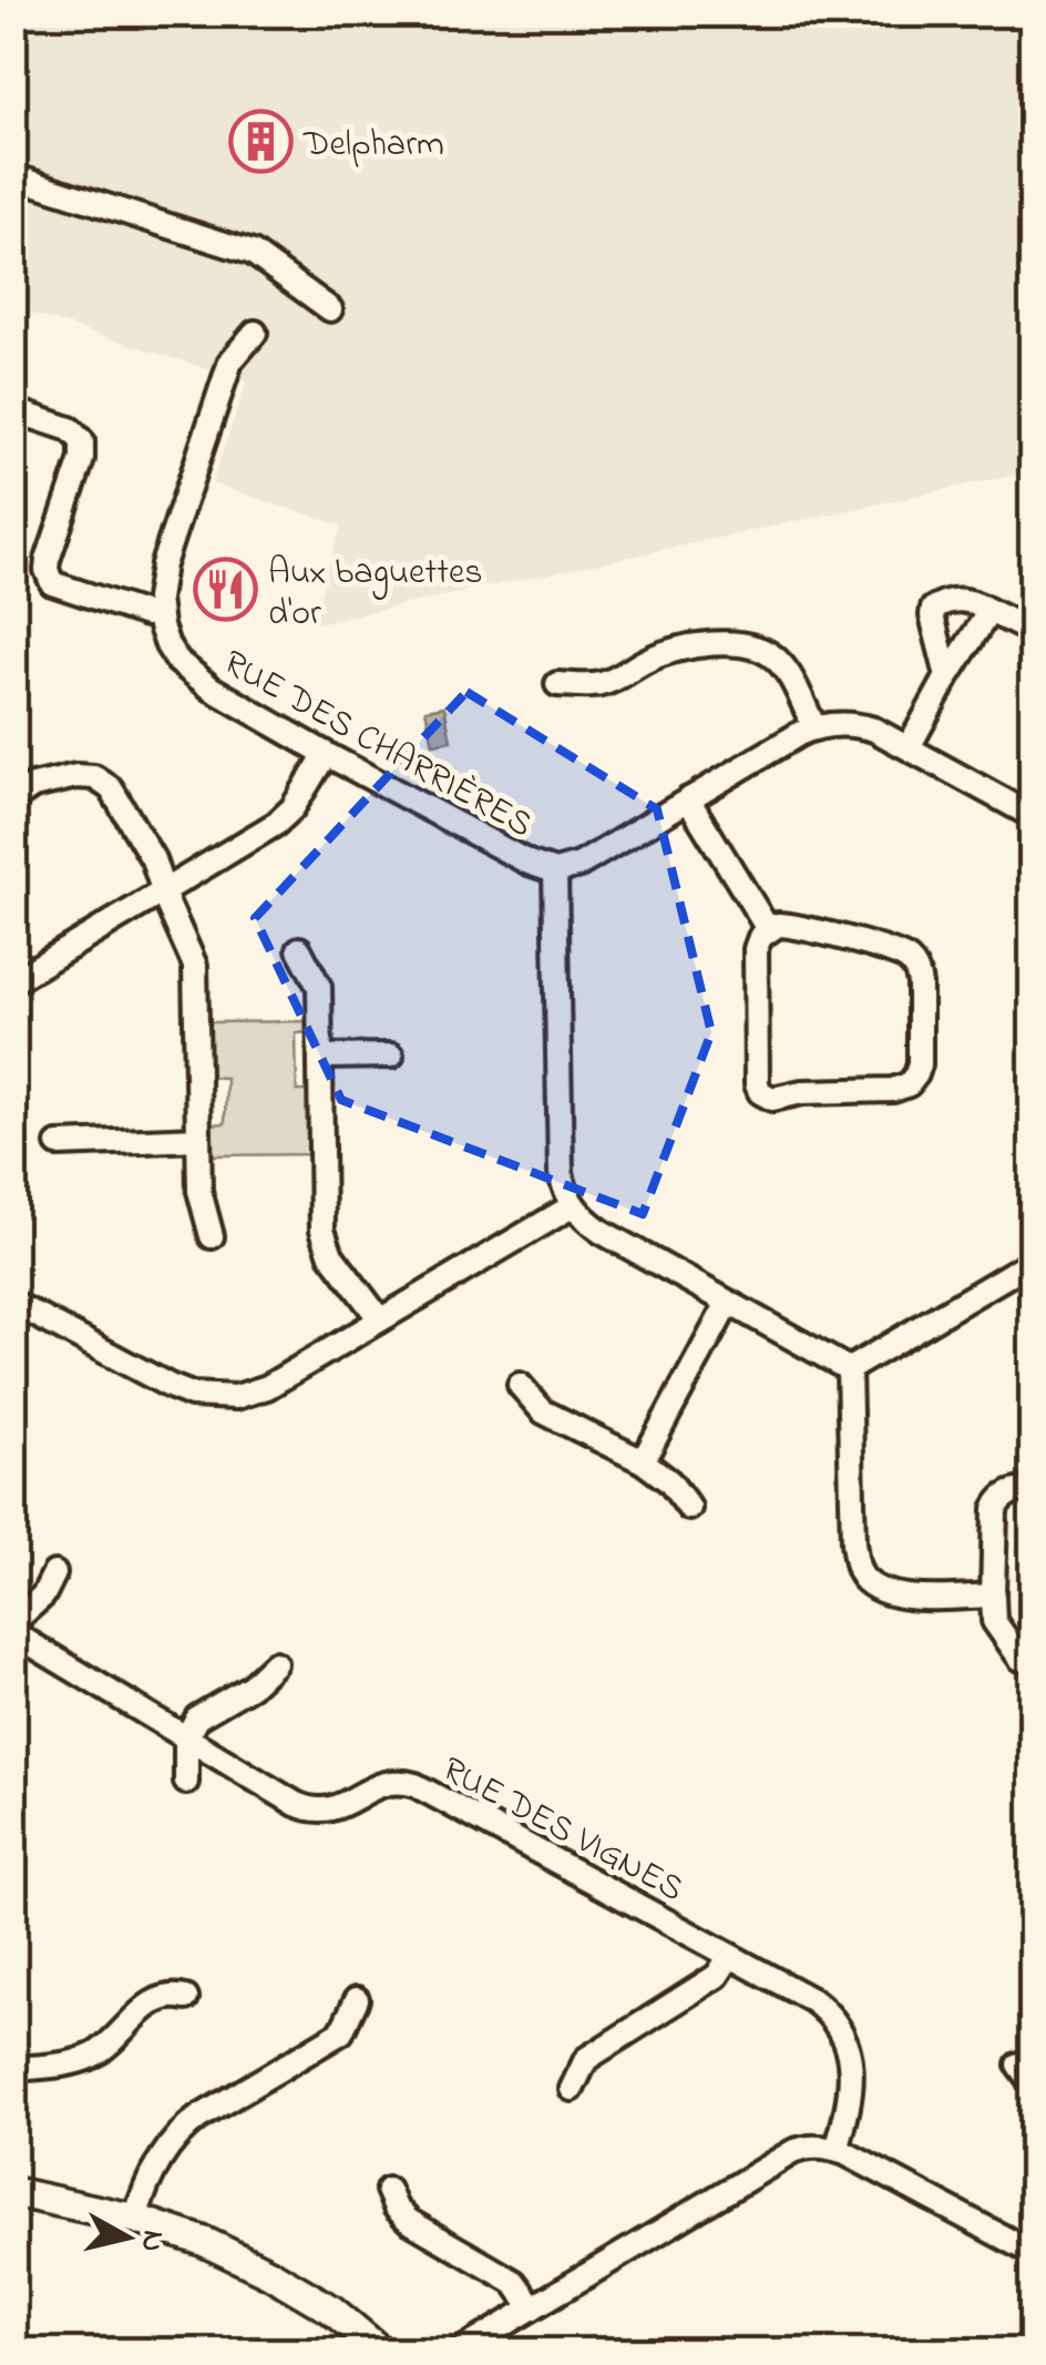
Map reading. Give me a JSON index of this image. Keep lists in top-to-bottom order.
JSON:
{
  "streets": {
    "street": ["RUE DES CHARRIÈRES", "RUE DES VIGNES"]
  },
  "places": {
    "building": ["Delpharm"],
    "restaurant": ["Aux baguettes d'or"]
  },
  "north": "right"
}
